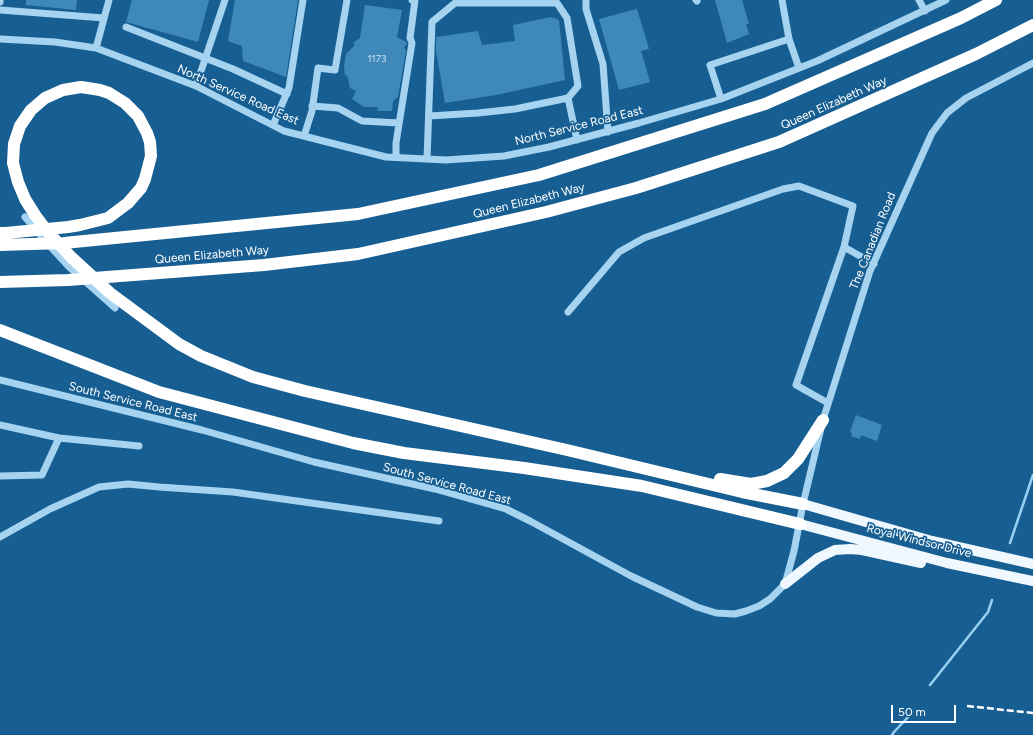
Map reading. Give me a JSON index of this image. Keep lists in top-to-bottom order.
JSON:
{
  "streets": {
    "highway": ["Queen Elizabeth Way"],
    "main road": ["Royal Windsor Drive"],
    "street": ["North Service Road East", "The Canadian Road", "South Service Road East"]
  },
  "crossings": [
    ["The Canadian Road", "South Service Road East"],
    ["The Canadian Road", "Royal Windsor Drive"],
    ["South Service Road East", "Royal Windsor Drive"]
  ],
  "house_numbers": ["1173"],
  "scale_bar": "50 m"
}
